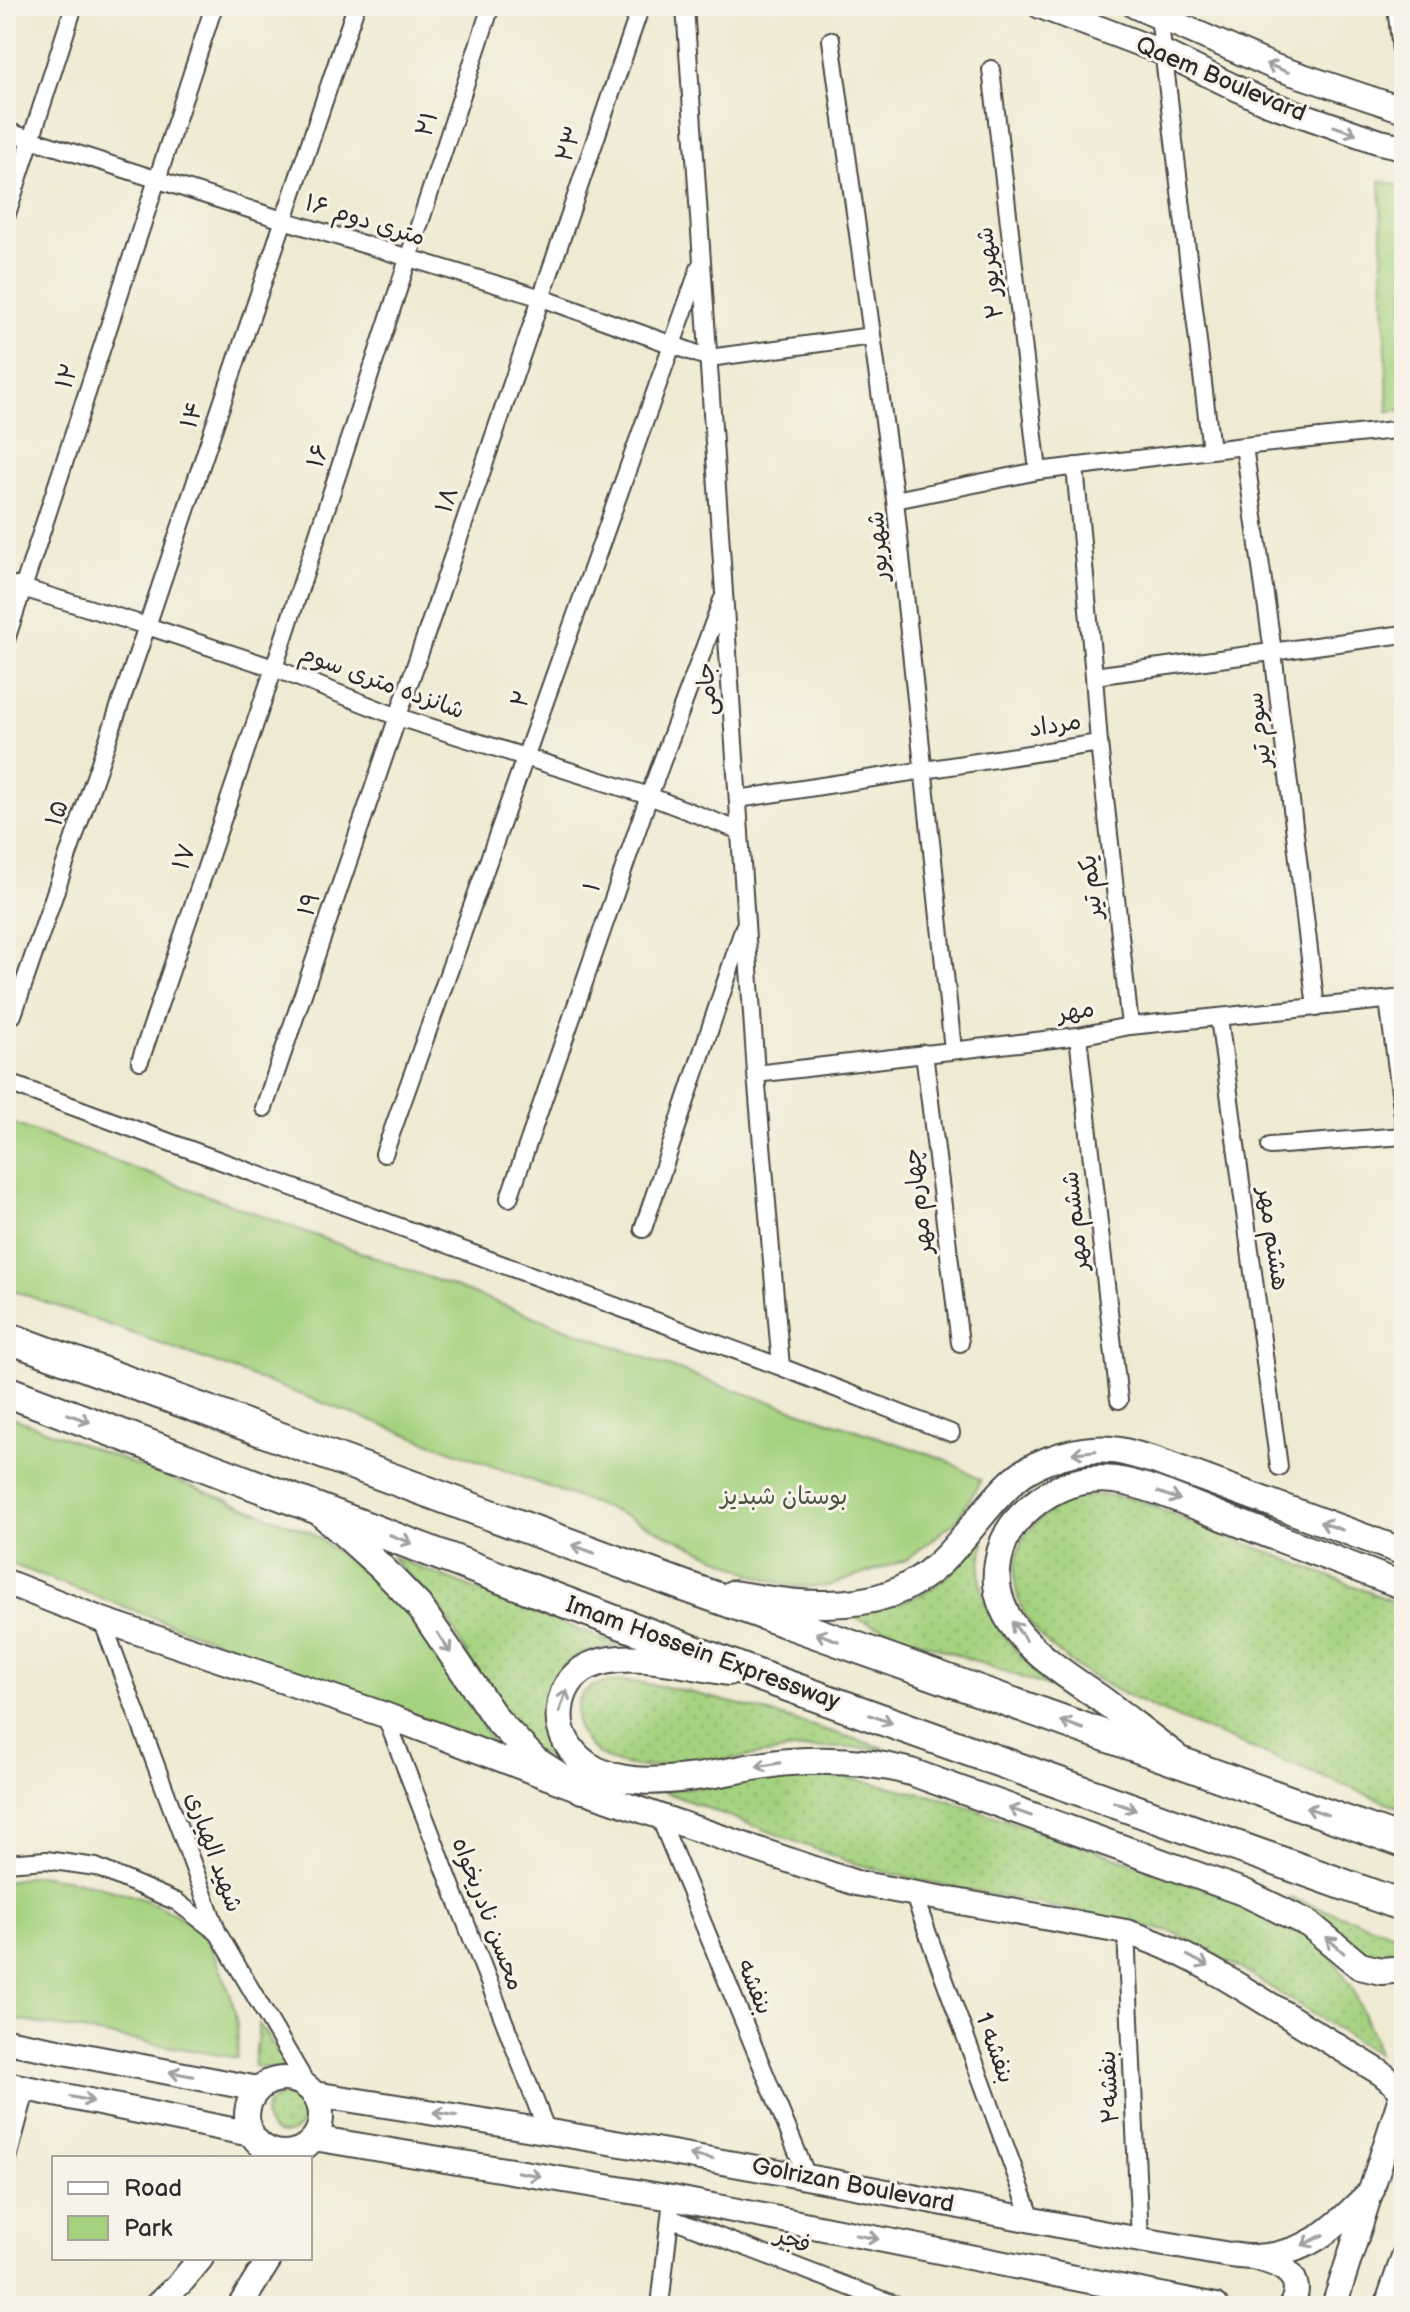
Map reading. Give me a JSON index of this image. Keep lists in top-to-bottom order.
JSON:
{
  "streets": {
    "highway": ["Imam Hossein Expressway"],
    "main road": ["Qaem Boulevard", "Golrizan Boulevard"],
    "street": [
      "۲۱",
      "۲۳",
      "۱۶ متری دوم",
      "شهریور ۲",
      "۱۲",
      "۱۴",
      "۱۶",
      "۱۸",
      "شهریور",
      "شانزده متری سوم",
      "جامی",
      "۲",
      "مرداد",
      "سوم تیر",
      "۱۵",
      "۱۷",
      "۱",
      "یکم تیر",
      "۱۹",
      "مهر",
      "چهارم مهر",
      "ششم مهر",
      "هشتم مهر",
      "شهید الهیاری",
      "محسن نادریخواه",
      "بنفشه",
      "بنفشه 1",
      "بنفشه۲",
      "فجر"
    ]
  },
  "crossings": [
    ["۲۱", "۱۶ متری دوم"],
    ["۲۱", "۱۶"],
    ["۲۳", "۱۶ متری دوم"],
    ["۲۳", "۱۸"],
    ["۱۶ متری دوم", "۱۲"],
    ["۱۶ متری دوم", "۱۴"],
    ["۱۶ متری دوم", "۱۶"],
    ["۱۶ متری دوم", "۱۸"],
    ["۱۶ متری دوم", "جامی"],
    ["۱۶ متری دوم", "۲"],
    ["شهریور ۲", "شهریور"],
    ["۱۲", "شانزده متری سوم"],
    ["۱۴", "شانزده متری سوم"],
    ["۱۴", "۱۵"],
    ["۱۶", "شانزده متری سوم"],
    ["۱۶", "۱۷"],
    ["۱۸", "شانزده متری سوم"],
    ["۱۸", "۱۹"],
    ["شهریور", "مرداد"],
    ["شهریور", "سوم تیر"],
    ["شهریور", "مهر"],
    ["شانزده متری سوم", "جامی"],
    ["شانزده متری سوم", "۲"],
    ["شانزده متری سوم", "۱۵"],
    ["شانزده متری سوم", "۱۷"],
    ["شانزده متری سوم", "۱"],
    ["شانزده متری سوم", "۱۹"],
    ["جامی", "۲"],
    ["جامی", "مرداد"],
    ["جامی", "۱"],
    ["جامی", "مهر"],
    ["مرداد", "سوم تیر"],
    ["مرداد", "یکم تیر"],
    ["سوم تیر", "مهر"],
    ["یکم تیر", "مهر"],
    ["مهر", "چهارم مهر"],
    ["مهر", "ششم مهر"],
    ["مهر", "هشتم مهر"],
    ["شهید الهیاری", "Golrizan Boulevard"],
    ["محسن نادریخواه", "Golrizan Boulevard"],
    ["بنفشه", "Golrizan Boulevard"],
    ["بنفشه 1", "Golrizan Boulevard"],
    ["بنفشه۲", "Golrizan Boulevard"],
    ["Golrizan Boulevard", "فجر"]
  ],
  "parks": ["بوستان شبدیز"],
  "legend": ["Road", "Park"]
}
